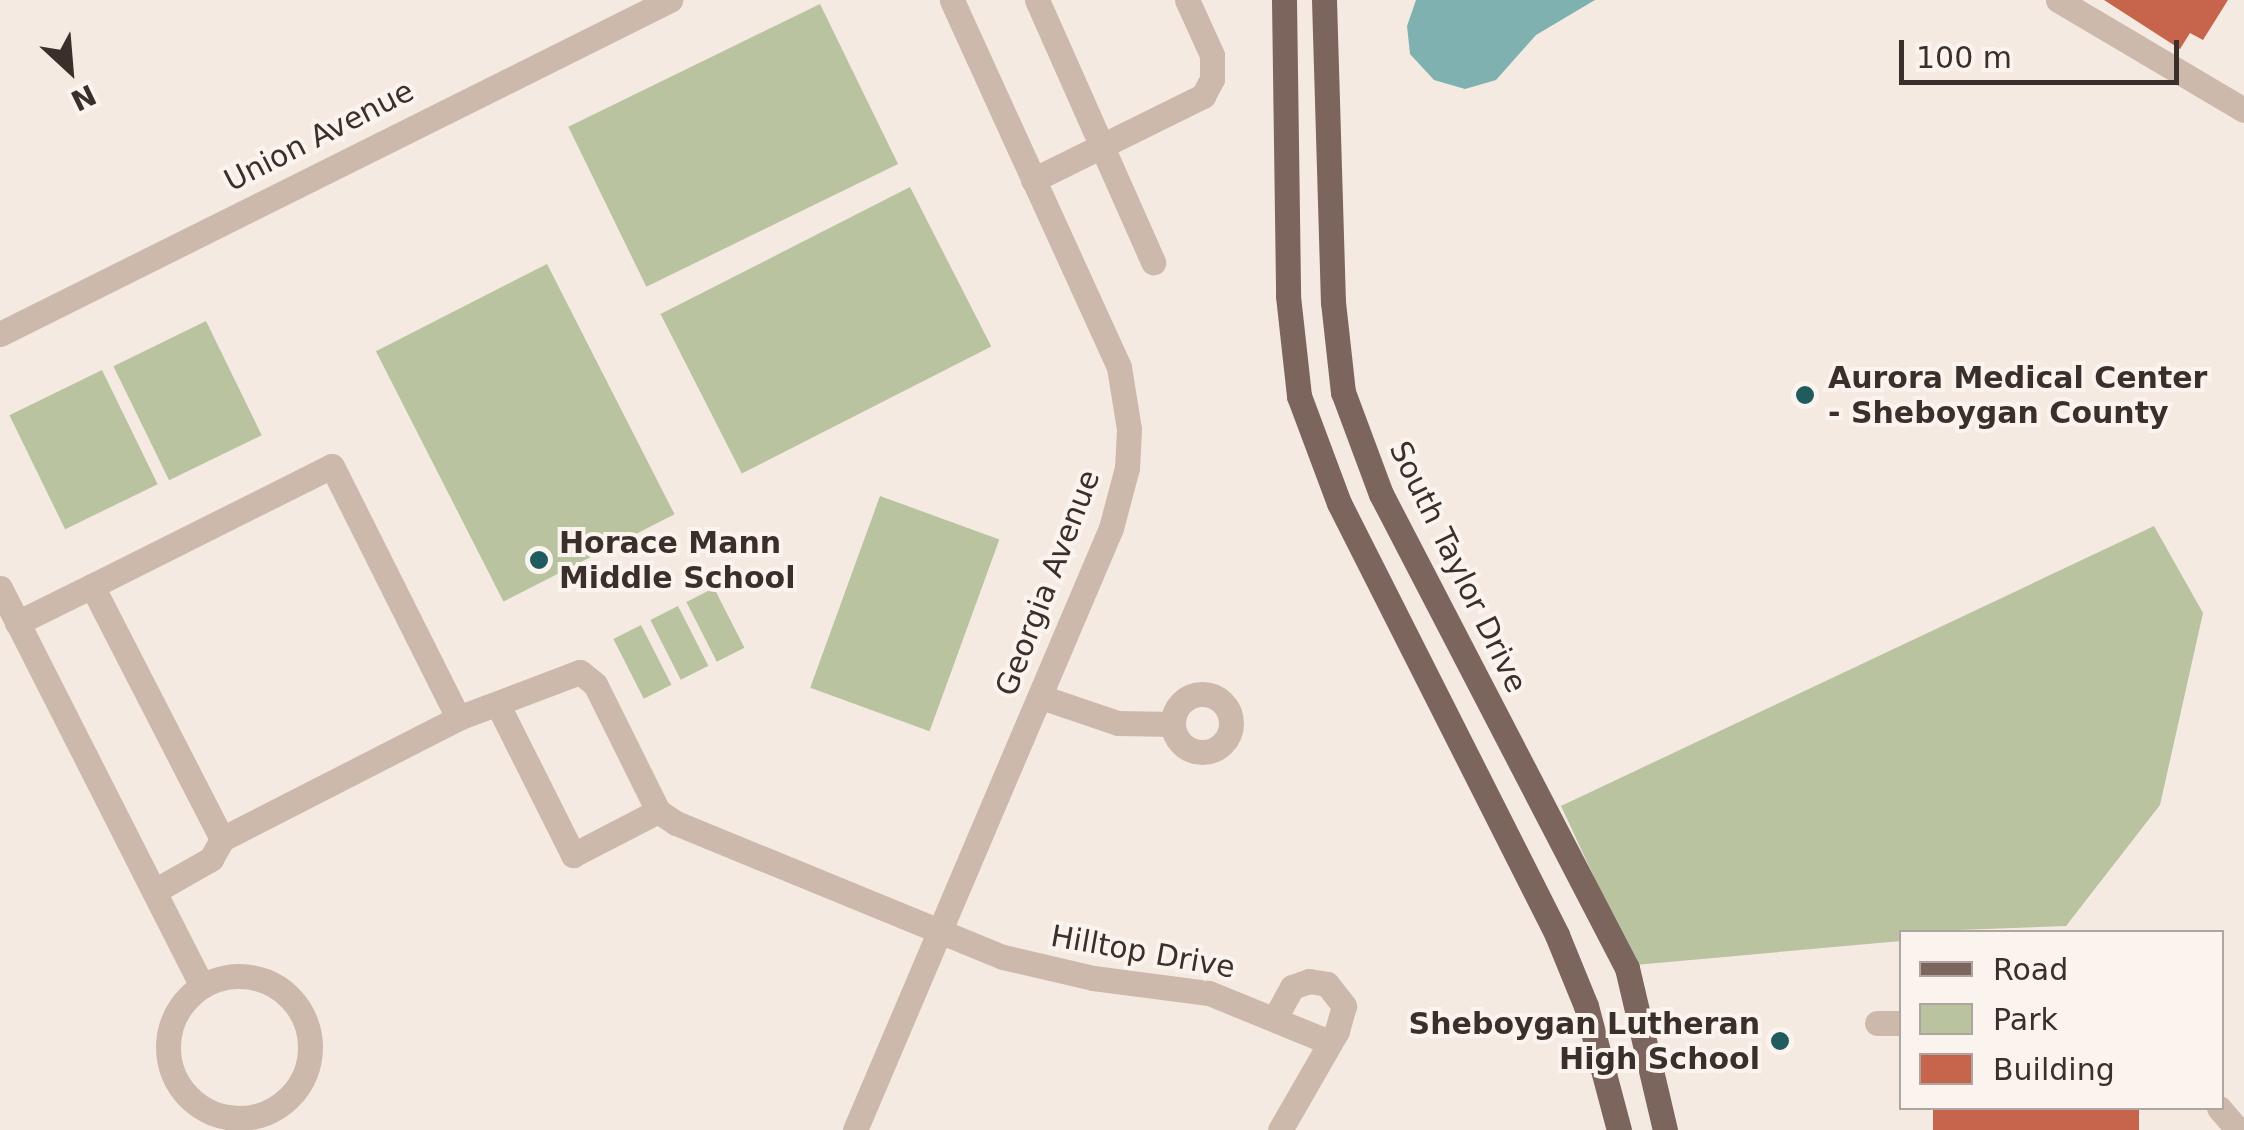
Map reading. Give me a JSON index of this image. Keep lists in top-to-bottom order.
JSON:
{
  "streets": {
    "main road": ["South Taylor Drive"],
    "street": ["Union Avenue", "Georgia Avenue", "Hilltop Drive"]
  },
  "crossings": [
    ["Georgia Avenue", "Hilltop Drive"]
  ],
  "places": ["Aurora Medical Center - Sheboygan County", "Horace Mann Middle School", "Sheboygan Lutheran High School"],
  "legend": ["Road", "Park", "Building"],
  "scale_bar": "100 m",
  "north": "bottom right"
}
